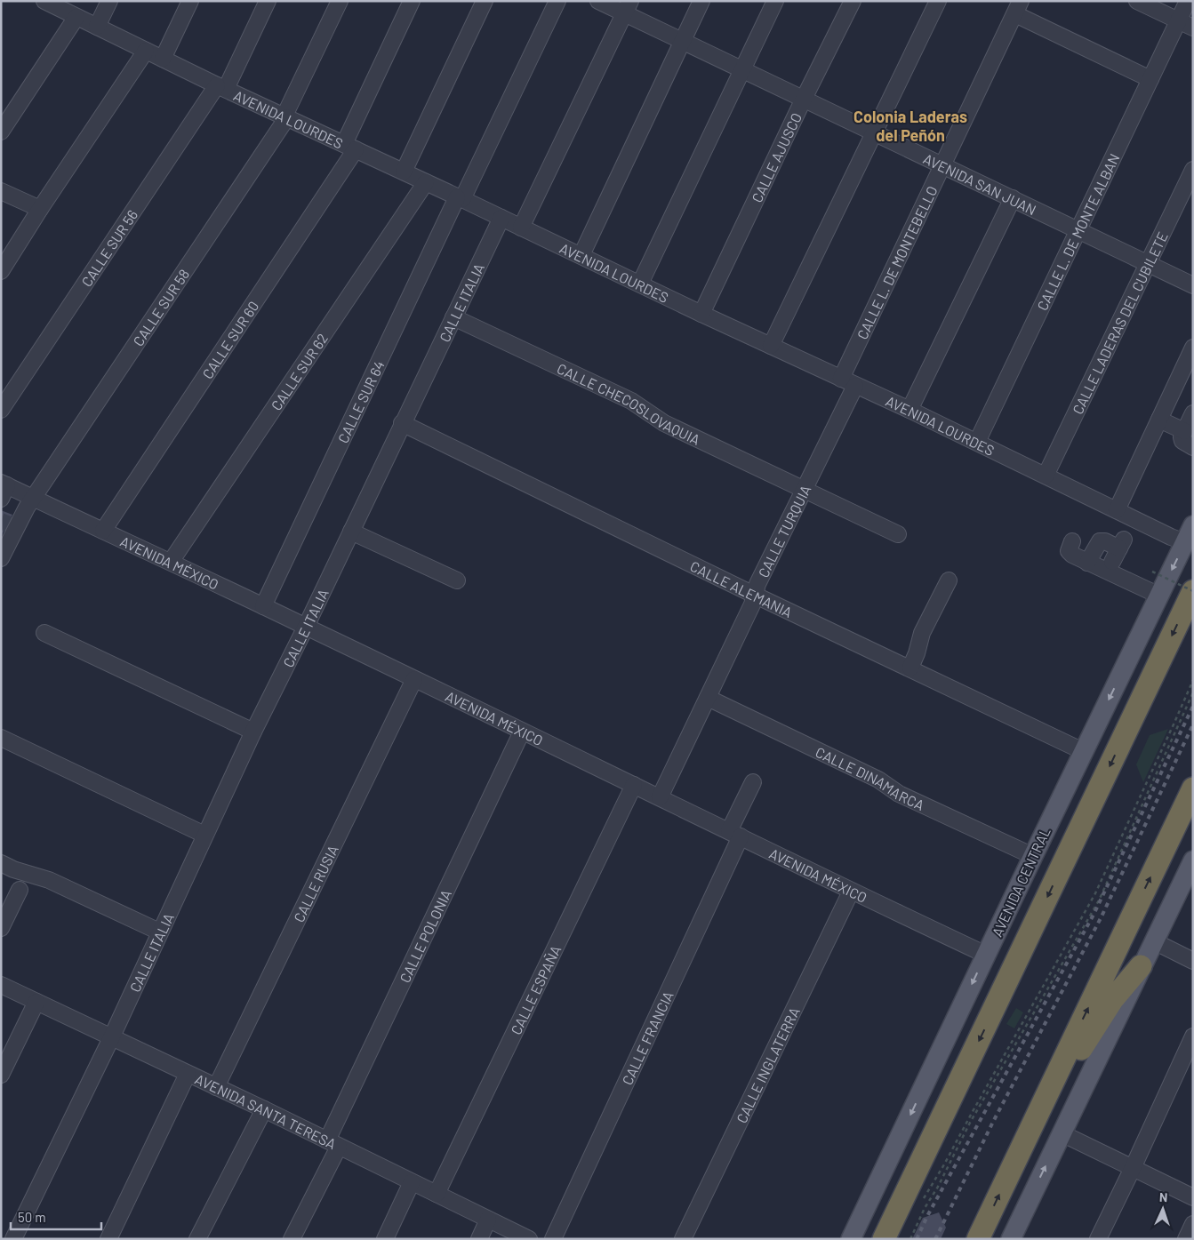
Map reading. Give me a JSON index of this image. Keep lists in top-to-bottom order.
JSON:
{
  "streets": {
    "main road": ["AVENIDA CENTRAL"],
    "street": [
      "AVENIDA LOURDES",
      "CALLE AJUSCO",
      "AVENIDA SAN JUAN",
      "CALLE L. DE MONTE ALBAN",
      "CALLE SUR 56",
      "CALLE L. DE MONTEBELLO",
      "CALLE ITALIA",
      "CALLE SUR 58",
      "CALLE LADERAS DEL CUBILETE",
      "CALLE SUR 60",
      "CALLE SUR 62",
      "CALLE SUR 64",
      "CALLE CHECOSLOVAQUIA",
      "CALLE TURQUIA",
      "AVENIDA MÉXICO",
      "CALLE ALEMANIA",
      "CALLE DINAMARCA",
      "CALLE RUSIA",
      "CALLE POLONIA",
      "CALLE ESPAÑA",
      "CALLE FRANCIA",
      "CALLE INGLATERRA",
      "AVENIDA SANTA TERESA"
    ]
  },
  "crossings": [
    ["AVENIDA LOURDES", "CALLE AJUSCO"],
    ["AVENIDA LOURDES", "CALLE L. DE MONTE ALBAN"],
    ["AVENIDA LOURDES", "CALLE SUR 56"],
    ["AVENIDA LOURDES", "CALLE L. DE MONTEBELLO"],
    ["AVENIDA LOURDES", "CALLE ITALIA"],
    ["AVENIDA LOURDES", "CALLE SUR 58"],
    ["AVENIDA LOURDES", "CALLE LADERAS DEL CUBILETE"],
    ["AVENIDA LOURDES", "CALLE SUR 60"],
    ["AVENIDA LOURDES", "CALLE SUR 62"],
    ["AVENIDA LOURDES", "CALLE SUR 64"],
    ["AVENIDA LOURDES", "CALLE TURQUIA"],
    ["AVENIDA LOURDES", "AVENIDA CENTRAL"],
    ["CALLE AJUSCO", "AVENIDA SAN JUAN"],
    ["AVENIDA SAN JUAN", "CALLE L. DE MONTE ALBAN"],
    ["AVENIDA SAN JUAN", "CALLE L. DE MONTEBELLO"],
    ["AVENIDA SAN JUAN", "CALLE LADERAS DEL CUBILETE"],
    ["CALLE ITALIA", "CALLE CHECOSLOVAQUIA"],
    ["CALLE ITALIA", "AVENIDA MÉXICO"],
    ["CALLE ITALIA", "CALLE ALEMANIA"],
    ["CALLE ITALIA", "AVENIDA SANTA TERESA"],
    ["CALLE SUR 58", "AVENIDA MÉXICO"],
    ["CALLE SUR 60", "AVENIDA MÉXICO"],
    ["CALLE SUR 62", "AVENIDA MÉXICO"],
    ["CALLE SUR 64", "AVENIDA MÉXICO"],
    ["CALLE CHECOSLOVAQUIA", "CALLE TURQUIA"],
    ["CALLE TURQUIA", "AVENIDA MÉXICO"],
    ["CALLE TURQUIA", "CALLE ALEMANIA"],
    ["CALLE TURQUIA", "CALLE DINAMARCA"],
    ["AVENIDA MÉXICO", "AVENIDA CENTRAL"],
    ["AVENIDA MÉXICO", "CALLE RUSIA"],
    ["AVENIDA MÉXICO", "CALLE POLONIA"],
    ["AVENIDA MÉXICO", "CALLE ESPAÑA"],
    ["AVENIDA MÉXICO", "CALLE FRANCIA"],
    ["AVENIDA MÉXICO", "CALLE INGLATERRA"],
    ["CALLE ALEMANIA", "AVENIDA CENTRAL"],
    ["CALLE DINAMARCA", "AVENIDA CENTRAL"],
    ["CALLE RUSIA", "AVENIDA SANTA TERESA"],
    ["CALLE POLONIA", "AVENIDA SANTA TERESA"],
    ["CALLE ESPAÑA", "AVENIDA SANTA TERESA"]
  ],
  "districts": ["Colonia Laderas del Peñón"],
  "scale_bar": "50 m",
  "north": "top"
}
